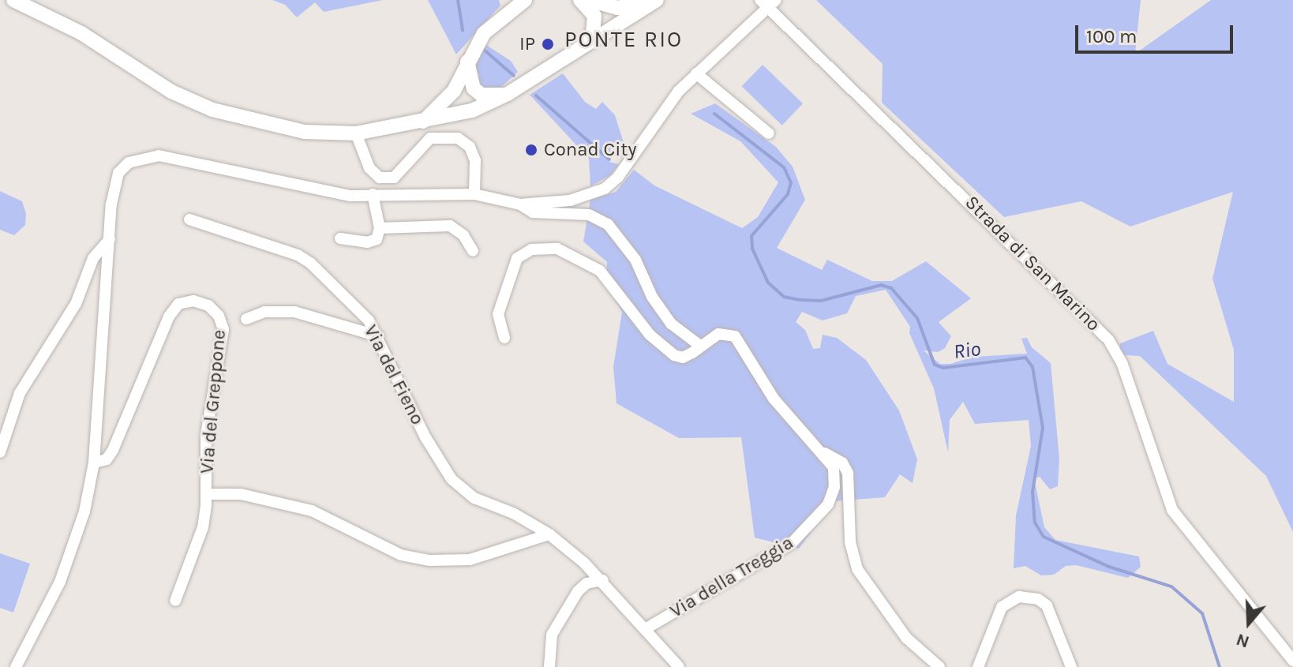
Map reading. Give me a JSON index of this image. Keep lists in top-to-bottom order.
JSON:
{
  "streets": {
    "street": [
      "Strada di San Marino",
      "Via del Fieno",
      "Via del Greppone",
      "Via della Treggia"
    ]
  },
  "crossings": [
    ["Via del Fieno", "Via della Treggia"]
  ],
  "districts": ["PONTE RIO"],
  "water": ["Rio"],
  "places": ["IP", "Conad City"],
  "scale_bar": "100 m",
  "north": "bottom"
}
